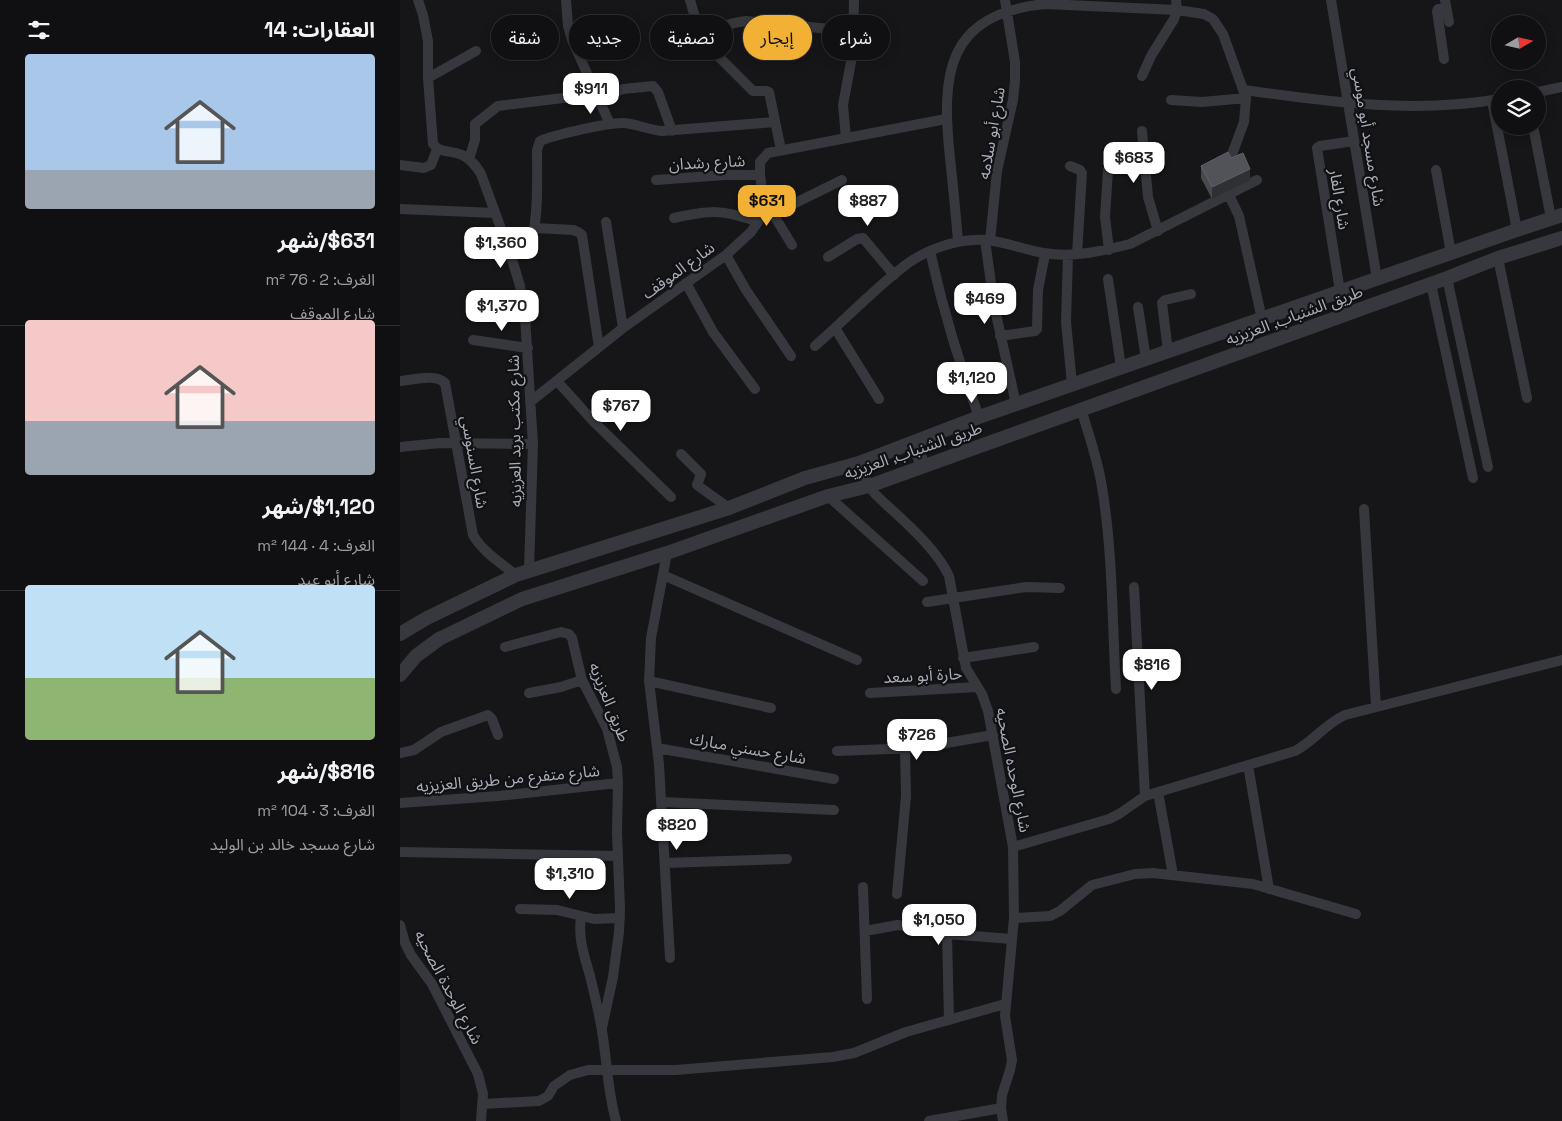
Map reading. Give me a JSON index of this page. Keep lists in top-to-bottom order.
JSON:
{
  "streets": {
    "street": [
      "شارع أبو سلامه",
      "شارع مسجد أبو موسي",
      "شارع رشدان",
      "شارع الفار",
      "شارع الموقف",
      "طريق الشنباب, العزيزيه",
      "شارع مكتب بريد العزيزيه",
      "شارع السنوسي",
      "حارة أبو سعد",
      "طريق العزيزيه",
      "شارع حسني مبارك",
      "شارع الوحده الصحيه",
      "شارع متفرع من طريق العزيزيه",
      "شارع الوحدة الصحيه"
    ]
  },
  "crossings": [
    ["شارع أبو سلامه", "طريق الشنباب, العزيزيه"],
    ["شارع مسجد أبو موسي", "شارع الفار"],
    ["شارع مسجد أبو موسي", "طريق الشنباب, العزيزيه"],
    ["شارع رشدان", "شارع الموقف"],
    ["شارع الفار", "طريق الشنباب, العزيزيه"],
    ["شارع الموقف", "شارع مكتب بريد العزيزيه"],
    ["طريق الشنباب, العزيزيه", "شارع مكتب بريد العزيزيه"],
    ["طريق الشنباب, العزيزيه", "شارع السنوسي"],
    ["طريق الشنباب, العزيزيه", "شارع الوحده الصحيه"],
    ["شارع مكتب بريد العزيزيه", "شارع السنوسي"],
    ["حارة أبو سعد", "شارع الوحده الصحيه"],
    ["طريق العزيزيه", "شارع متفرع من طريق العزيزيه"]
  ],
  "north": "right",
  "page": {
    "heading": "العقارات: 14",
    "chip": [
      "شراء",
      "إيجار",
      "تصفية",
      "جديد",
      "شقة"
    ],
    "list": [
      {
        "name": "$631/شهر",
        "note": "الغرف: 2 · 76 m² · شارع الموقف"
      },
      {
        "name": "$1,120/شهر",
        "note": "الغرف: 4 · 144 m² · شارع أبو عيد"
      },
      {
        "name": "$816/شهر",
        "note": "الغرف: 3 · 104 m² · شارع مسجد خالد بن الوليد"
      }
    ],
    "price": [
      "$911",
      "$683",
      "$631",
      "$887",
      "$1,360",
      "$469",
      "$1,370",
      "$1,120",
      "$767",
      "$816",
      "$726",
      "$820",
      "$1,310",
      "$1,050"
    ]
  }
}
